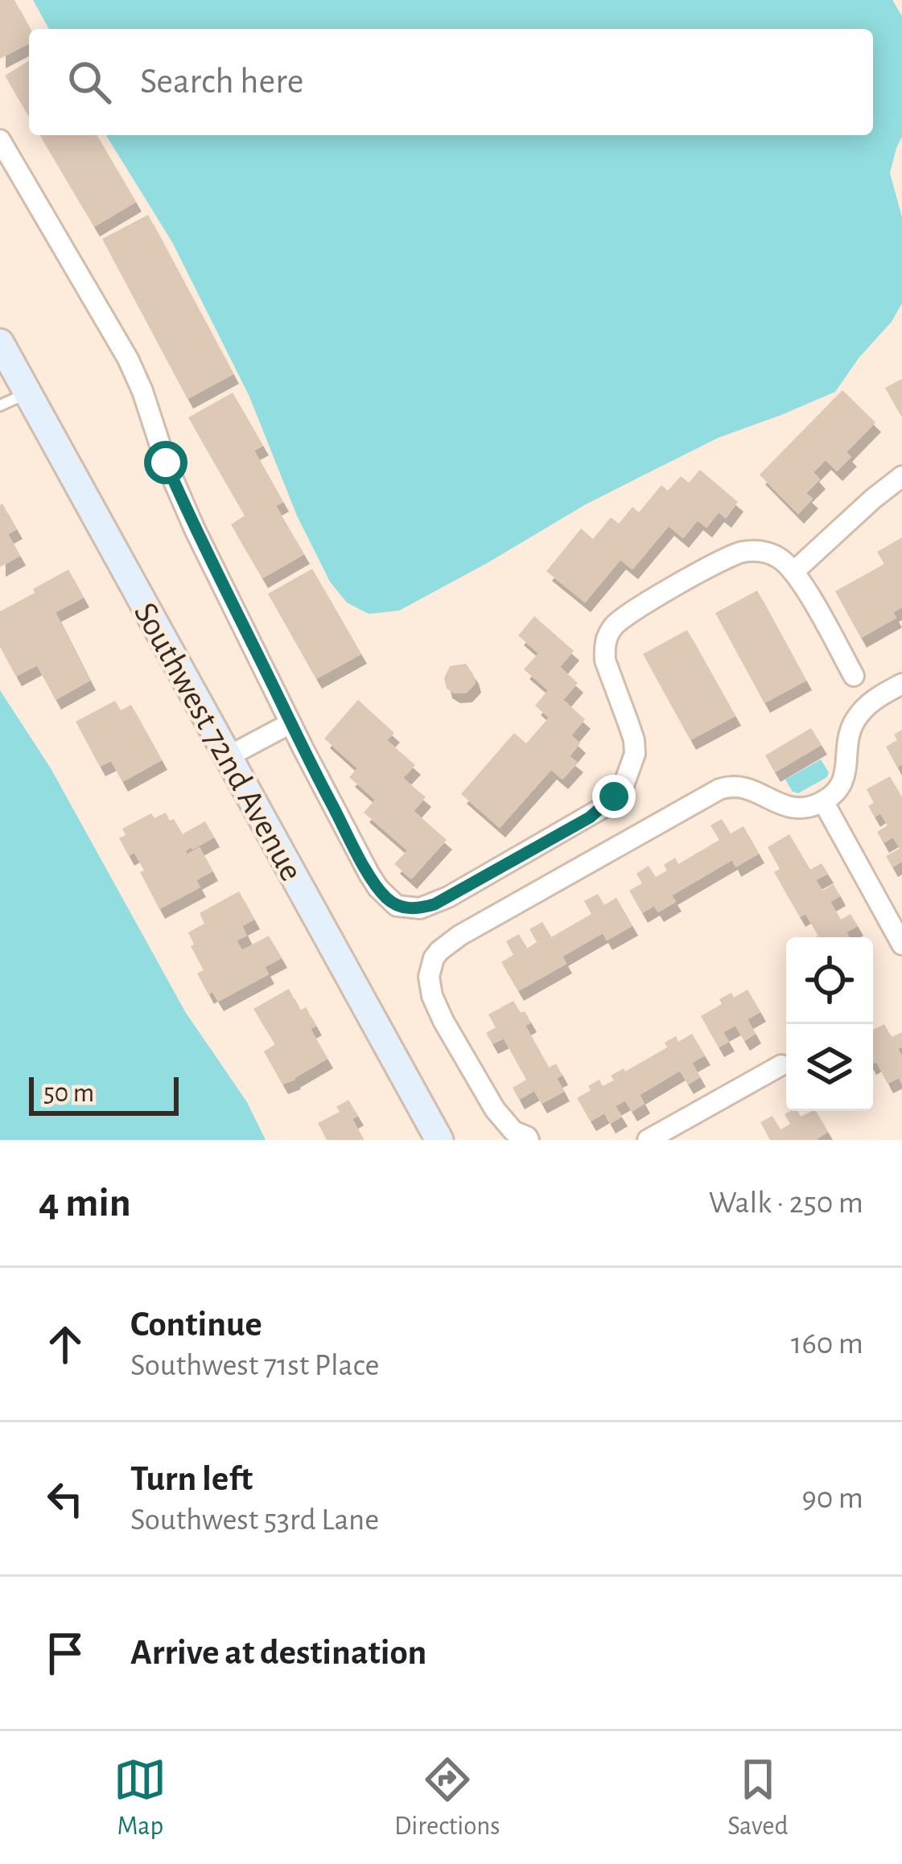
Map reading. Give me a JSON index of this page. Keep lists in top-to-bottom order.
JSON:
{
  "streets": {
    "street": ["Southwest 72nd Avenue"]
  },
  "scale_bar": "50 m",
  "page": {
    "search": "Search here",
    "scale": "50 m",
    "heading": ["4 min", "Walk · 250 m"],
    "list": [
      ["Continue", "Southwest 71st Place", "160 m"],
      ["Turn left", "Southwest 53rd Lane", "90 m"],
      "Arrive at destination"
    ],
    "nav": ["Map", "Directions", "Saved"]
  }
}
